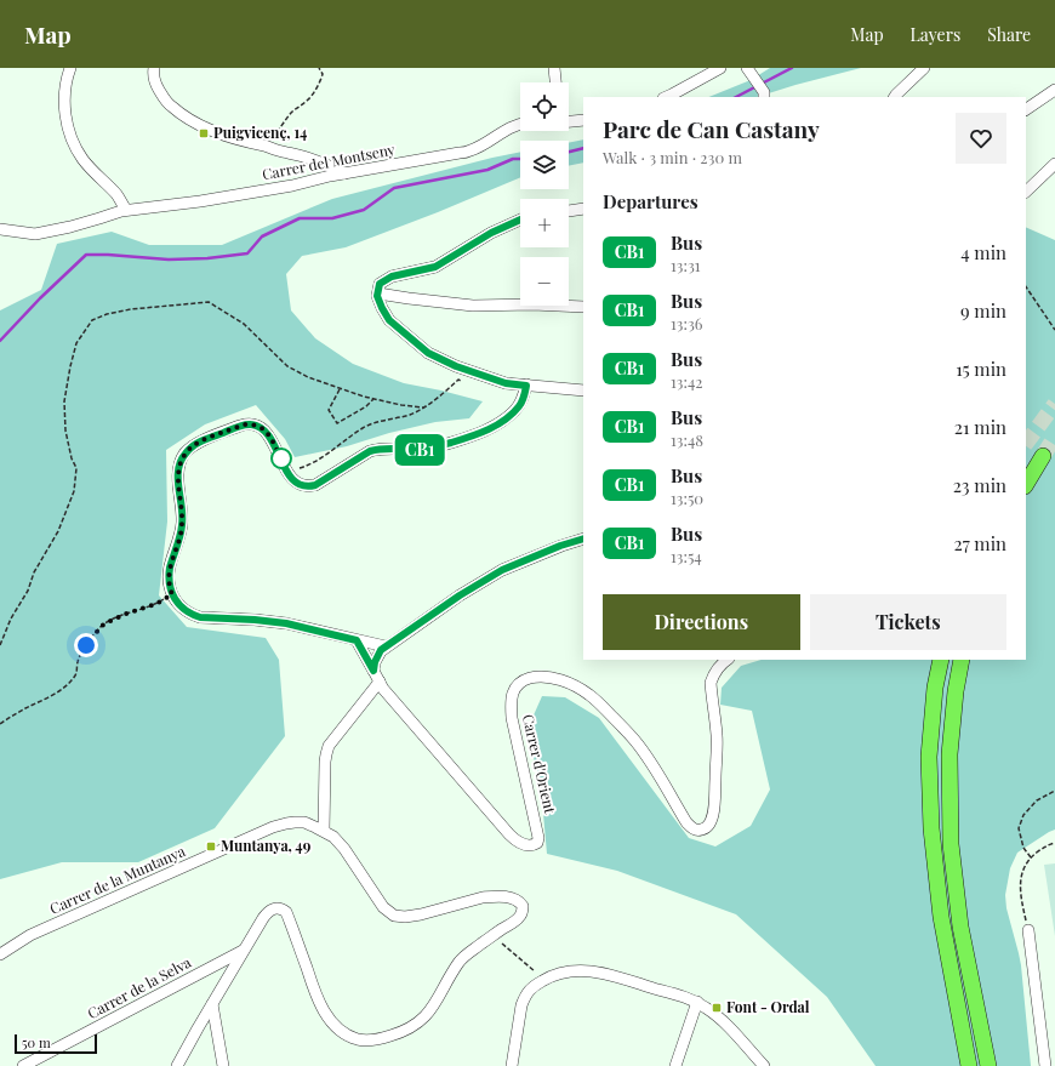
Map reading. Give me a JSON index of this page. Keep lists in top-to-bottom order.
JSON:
{
  "streets": {
    "street": [
      "Carrer del Montseny",
      "Carrer d'Orient",
      "Carrer de la Muntanya",
      "Carrer de la Selva"
    ]
  },
  "crossings": [
    ["Carrer de la Muntanya", "Carrer de la Selva"]
  ],
  "places": {
    "transit": ["Puigvicenç, 14", "Muntanya, 49", "Font - Ordal"]
  },
  "lines": ["bus line CB1"],
  "scale_bar": "50 m",
  "page": {
    "header": "Map",
    "nav": ["Map", "Layers", "Share"],
    "on_map": "CB1",
    "map_buttons": ["+", "−"],
    "heading": [
      ["Parc de Can Castany", "Walk · 3 min · 230 m"],
      "Departures"
    ],
    "list": [
      {
        "mark": "CB1",
        "name": "Bus",
        "note": "13:31",
        "value": "4 min"
      },
      {
        "mark": "CB1",
        "name": "Bus",
        "note": "13:36",
        "value": "9 min"
      },
      {
        "mark": "CB1",
        "name": "Bus",
        "note": "13:42",
        "value": "15 min"
      },
      {
        "mark": "CB1",
        "name": "Bus",
        "note": "13:48",
        "value": "21 min"
      },
      {
        "mark": "CB1",
        "name": "Bus",
        "note": "13:50",
        "value": "23 min"
      },
      {
        "mark": "CB1",
        "name": "Bus",
        "note": "13:54",
        "value": "27 min"
      }
    ],
    "buttons": ["Directions", "Tickets"],
    "scale": "50 m"
  }
}
